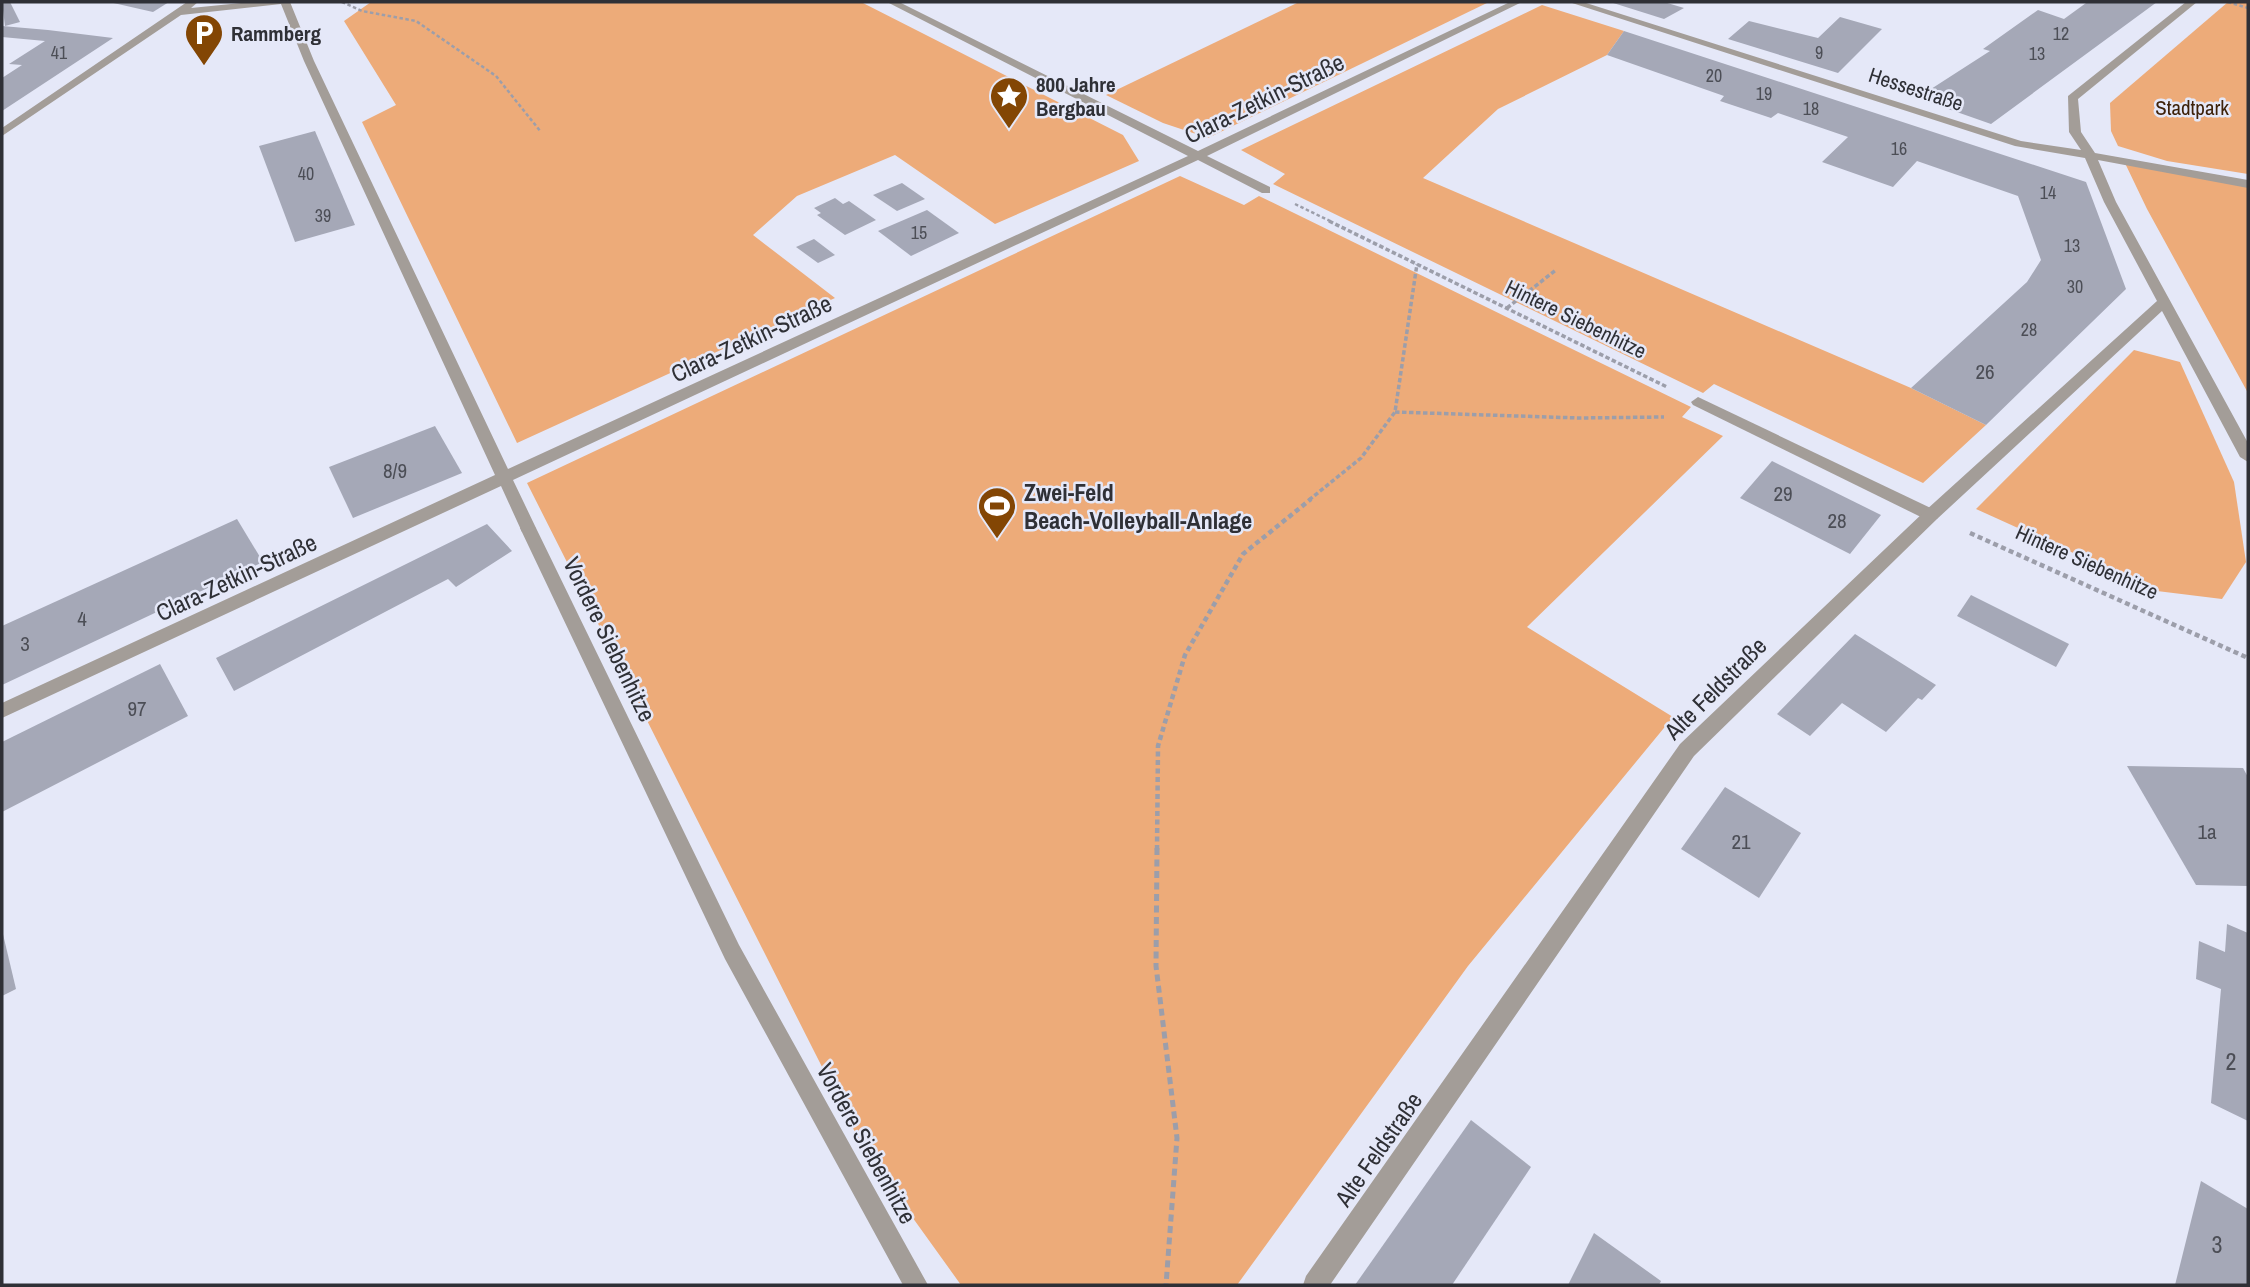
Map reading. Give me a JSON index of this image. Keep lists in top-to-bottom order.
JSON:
{
  "streets": {
    "street": [
      "Hessestraße",
      "Clara-Zetkin-Straße",
      "Vordere Siebenhitze",
      "Alte Feldstraße"
    ],
    "path": ["Hintere Siebenhitze"]
  },
  "crossings": [
    ["Clara-Zetkin-Straße", "Vordere Siebenhitze"],
    ["Hintere Siebenhitze", "Alte Feldstraße"]
  ],
  "parks": ["Stadtpark"],
  "places": {
    "parking": ["Rammberg"],
    "place": ["800 Jahre Bergbau"],
    "sports": ["Zwei-Feld Beach-Volleyball-Anlage"]
  },
  "house_numbers": [
    "12",
    "41",
    "9",
    "13",
    "20",
    "19",
    "18",
    "16",
    "40",
    "14",
    "39",
    "15",
    "13",
    "30",
    "28",
    "26",
    "8/9",
    "29",
    "28",
    "4",
    "3",
    "97",
    "1a",
    "21",
    "2",
    "3"
  ]
}
